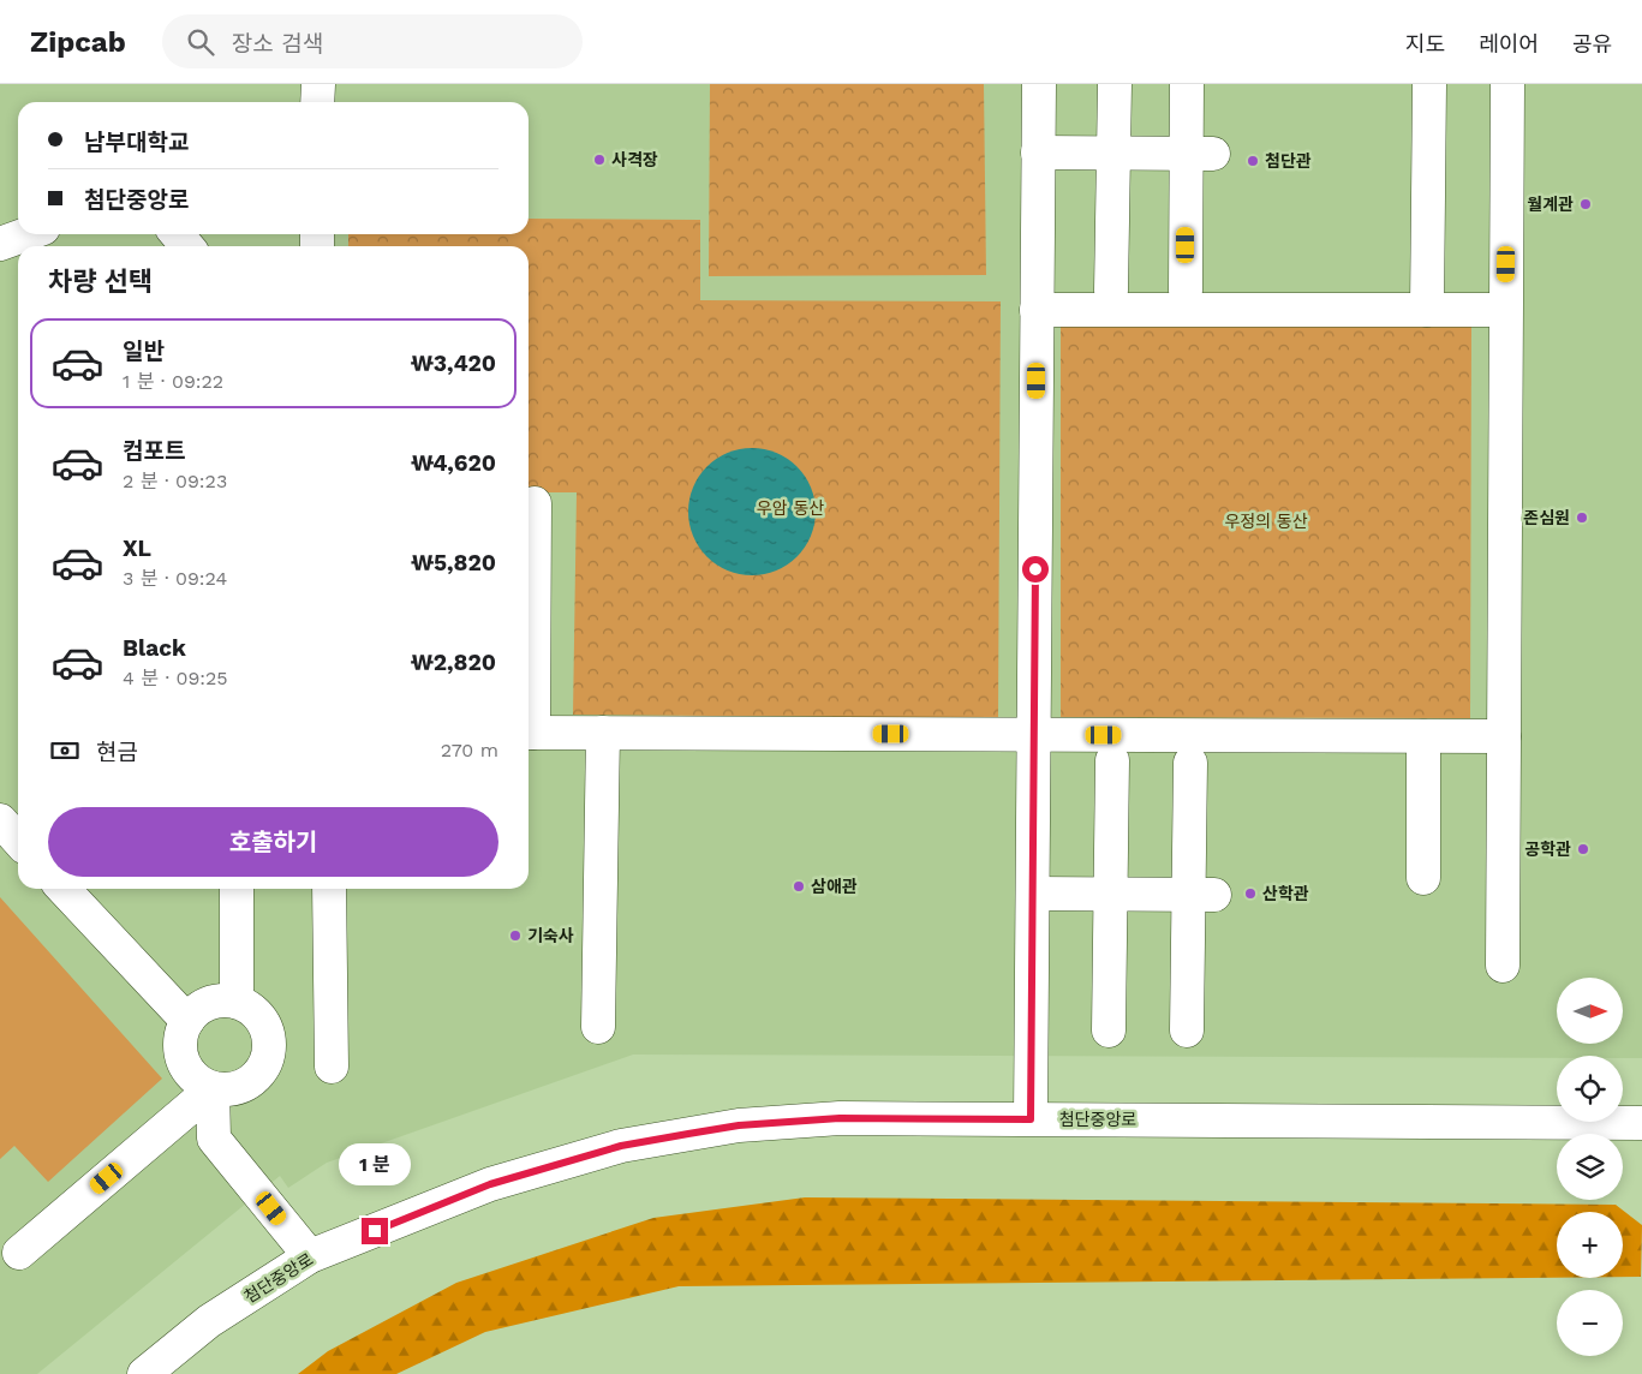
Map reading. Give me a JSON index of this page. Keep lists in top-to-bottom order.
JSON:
{
  "streets": {
    "street": ["첨단중앙로"]
  },
  "parks": ["우암 동산", "우정의 동산"],
  "places": [
    "사격장",
    "첨단관",
    "월계관",
    "존심원",
    "공학관",
    "삼애관",
    "산학관",
    "기숙사"
  ],
  "north": "right",
  "page": {
    "header": "Zipcab",
    "search": "장소 검색",
    "nav": ["지도", "레이어", "공유"],
    "banner": ["남부대학교", "첨단중앙로"],
    "heading": "차량 선택",
    "list": [
      {
        "name": "일반",
        "note": "1 분 · 09:22",
        "value": "₩3,420"
      },
      {
        "name": "컴포트",
        "note": "2 분 · 09:23",
        "value": "₩4,620"
      },
      {
        "name": "XL",
        "note": "3 분 · 09:24",
        "value": "₩5,820"
      },
      {
        "name": "Black",
        "note": "4 분 · 09:25",
        "value": "₩2,820"
      }
    ],
    "pay": ["현금", "270 m"],
    "buttons": "호출하기",
    "map_buttons": ["+", "−"],
    "bubble": "1 분"
  }
}
